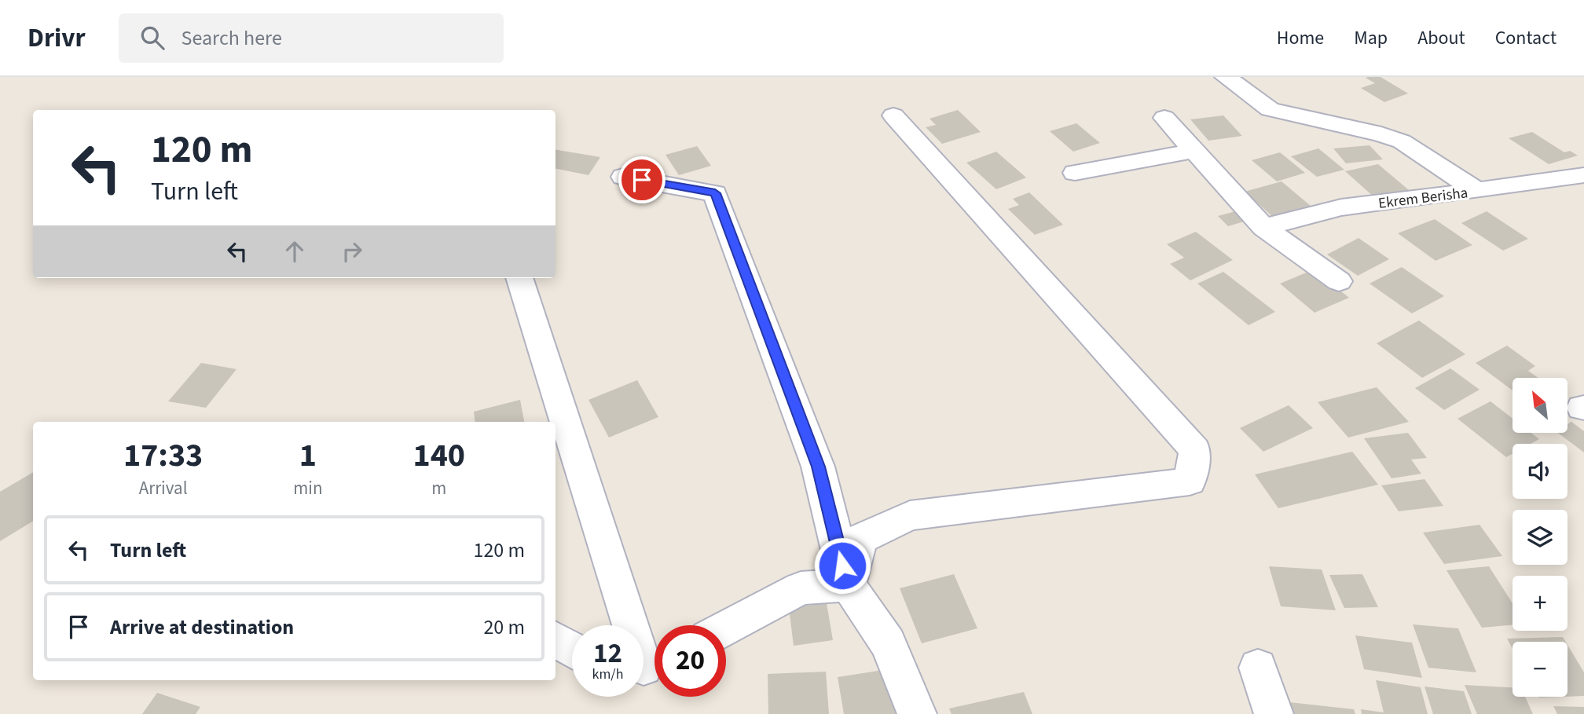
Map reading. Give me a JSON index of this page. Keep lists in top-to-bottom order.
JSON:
{
  "streets": {
    "street": ["Ekrem Berisha"]
  },
  "north": "top left",
  "page": {
    "header": "Drivr",
    "search": "Search here",
    "nav": [
      "Home",
      "Map",
      "About",
      "Contact"
    ],
    "turn": ["120 m", "Turn left"],
    "map_buttons": ["+", "−"],
    "eta": [
      "17:33",
      "Arrival",
      "1",
      "min",
      "140",
      "m"
    ],
    "list": [
      {
        "name": "Turn left",
        "value": "120 m"
      },
      {
        "name": "Arrive at destination",
        "value": "20 m"
      }
    ],
    "speed": "12 km/h",
    "limit": "20"
  }
}
